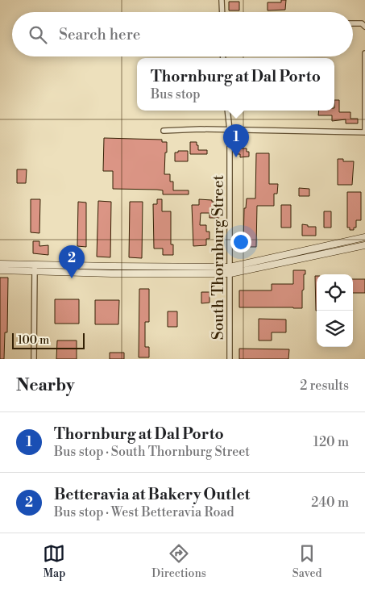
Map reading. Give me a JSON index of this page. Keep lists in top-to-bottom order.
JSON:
{
  "streets": {
    "street": ["South Thornburg Street"]
  },
  "scale_bar": "100 m",
  "page": {
    "search": "Search here",
    "popup": ["Thornburg at Dal Porto", "Bus stop"],
    "pins": ["1", "2"],
    "scale": "100 m",
    "heading": ["Nearby", "2 results"],
    "list": [
      {
        "mark": "1",
        "name": "Thornburg at Dal Porto",
        "note": "Bus stop · South Thornburg Street",
        "value": "120 m"
      },
      {
        "mark": "2",
        "name": "Betteravia at Bakery Outlet",
        "note": "Bus stop · West Betteravia Road",
        "value": "240 m"
      }
    ],
    "nav": ["Map", "Directions", "Saved"]
  }
}
